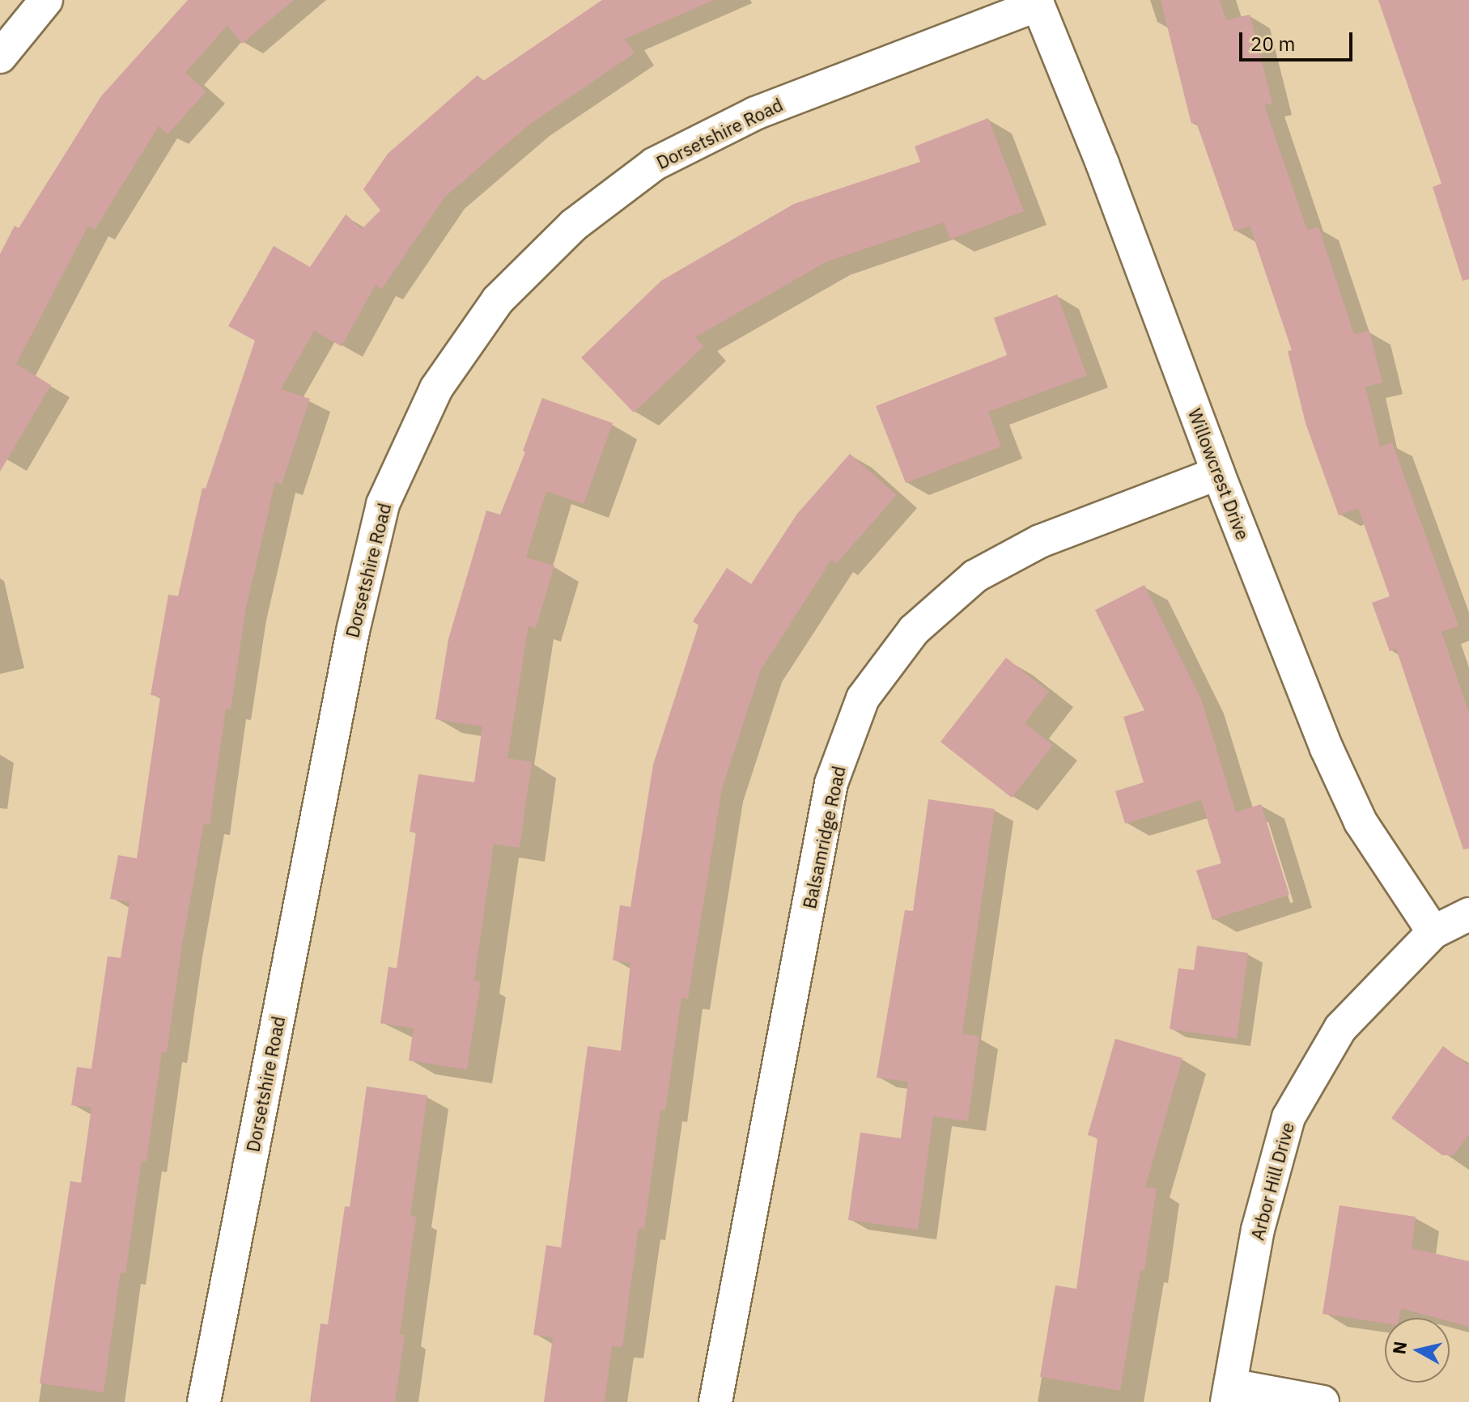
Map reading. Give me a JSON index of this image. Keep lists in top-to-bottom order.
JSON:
{
  "streets": {
    "street": [
      "Dorsetshire Road",
      "Willowcrest Drive",
      "Balsamridge Road",
      "Arbor Hill Drive"
    ]
  },
  "crossings": [
    ["Dorsetshire Road", "Willowcrest Drive"],
    ["Willowcrest Drive", "Balsamridge Road"],
    ["Willowcrest Drive", "Arbor Hill Drive"]
  ],
  "scale_bar": "20 m",
  "north": "left"
}
